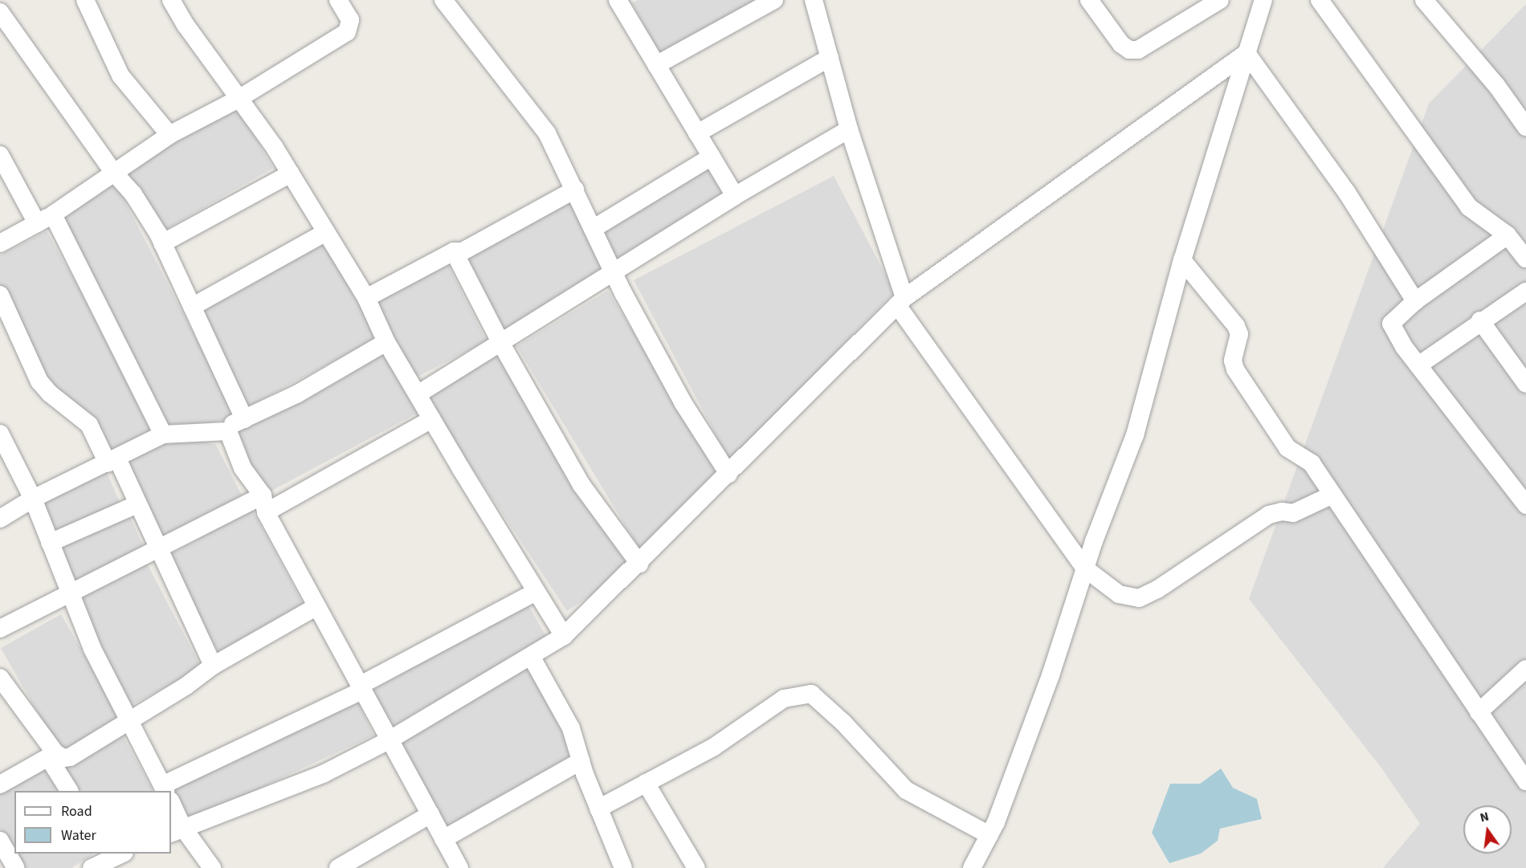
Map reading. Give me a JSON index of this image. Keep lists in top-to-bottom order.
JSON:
{
  "legend": ["Road", "Water"],
  "north": "top"
}
